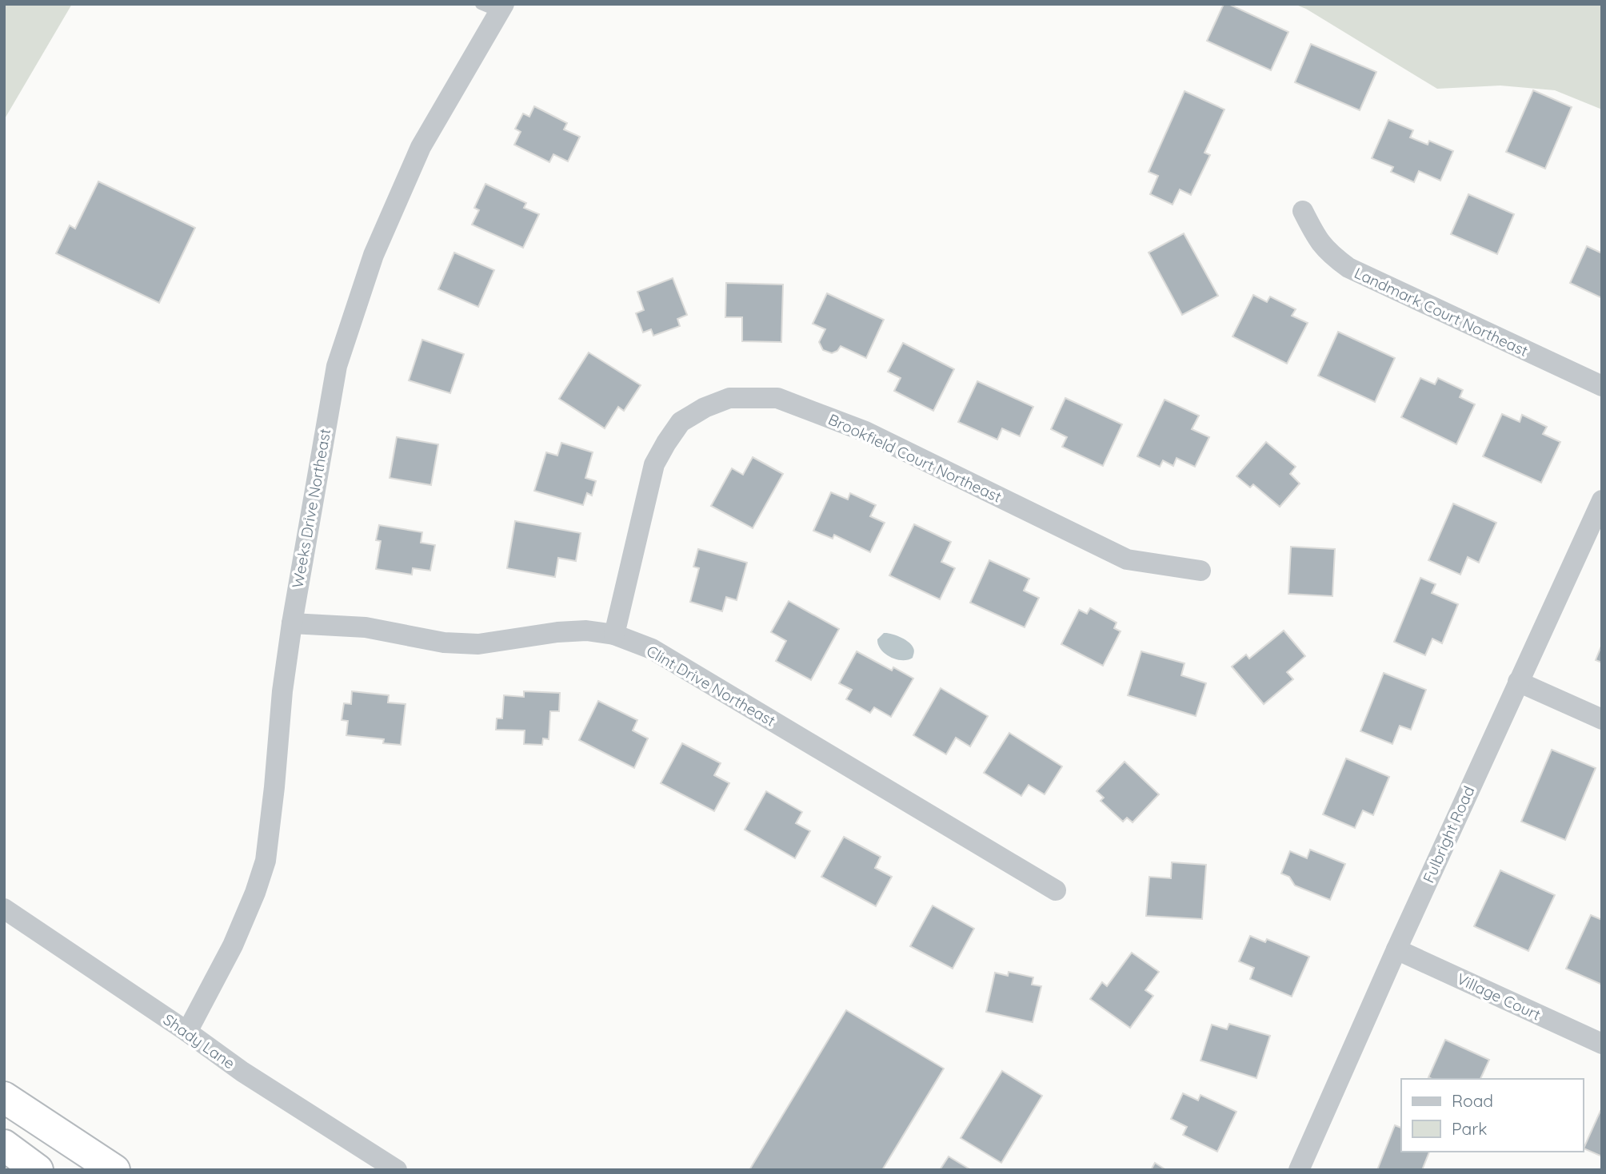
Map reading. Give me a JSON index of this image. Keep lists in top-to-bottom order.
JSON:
{
  "streets": {
    "street": [
      "Landmark Court Northeast",
      "Brookfield Court Northeast",
      "Weeks Drive Northeast",
      "Clint Drive Northeast",
      "Fulbright Road",
      "Village Court",
      "Shady Lane"
    ]
  },
  "crossings": [
    ["Brookfield Court Northeast", "Clint Drive Northeast"],
    ["Weeks Drive Northeast", "Clint Drive Northeast"],
    ["Weeks Drive Northeast", "Shady Lane"],
    ["Fulbright Road", "Village Court"]
  ],
  "legend": ["Road", "Park"]
}
